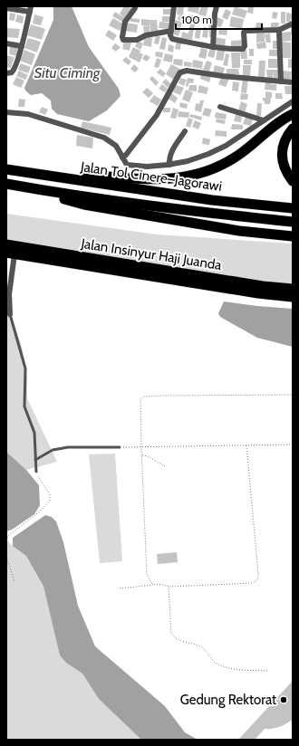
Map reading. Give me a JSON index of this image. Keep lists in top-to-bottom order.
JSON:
{
  "streets": {
    "highway": ["Jalan Tol Cinere–Jagorawi", "Jalan Insinyur Haji Juanda"]
  },
  "water": ["Situ Ciming"],
  "places": ["Gedung Rektorat"],
  "scale_bar": "100 m"
}
